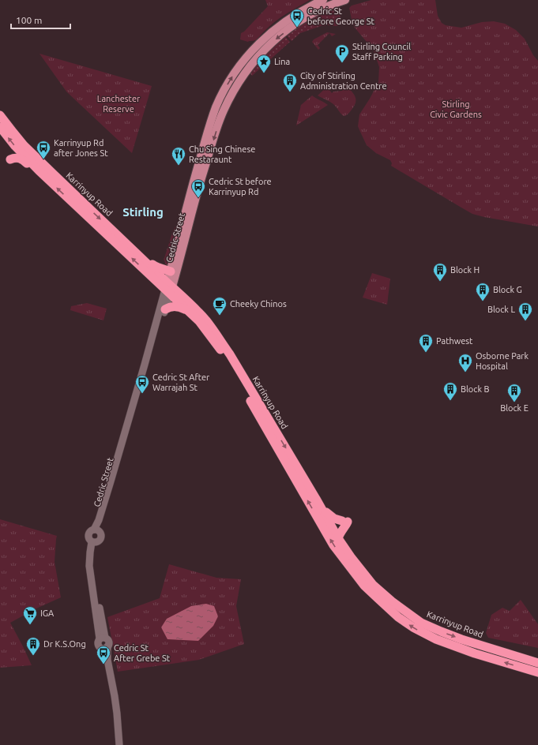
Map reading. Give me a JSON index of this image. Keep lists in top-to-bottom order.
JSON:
{
  "streets": {
    "highway": ["Karrinyup Road"],
    "main road": ["Cedric Street"]
  },
  "crossings": [
    ["Karrinyup Road", "Cedric Street"]
  ],
  "districts": ["Stirling"],
  "parks": ["Lanchester Reserve", "Stirling Civic Gardens"],
  "places": {
    "bus stop": [
      "Cedric St before George St",
      "Karrinyup Rd after Jones St",
      "Cedric St before Karrinyup Rd",
      "Cedric St After Warrajah St",
      "Cedric St After Grebe St"
    ],
    "parking": ["Stirling Council Staff Parking"],
    "place": ["Lina"],
    "building": [
      "City of Stirling Administration Centre",
      "Block H",
      "Block G",
      "Block L",
      "Pathwest",
      "Block B",
      "Block E",
      "Dr K.S.Ong"
    ],
    "restaurant": ["Chu Sing Chinese Restaraunt"],
    "cafe": ["Cheeky Chinos"],
    "hospital": ["Osborne Park Hospital"],
    "supermarket": ["IGA"]
  },
  "scale_bar": "100 m"
}
